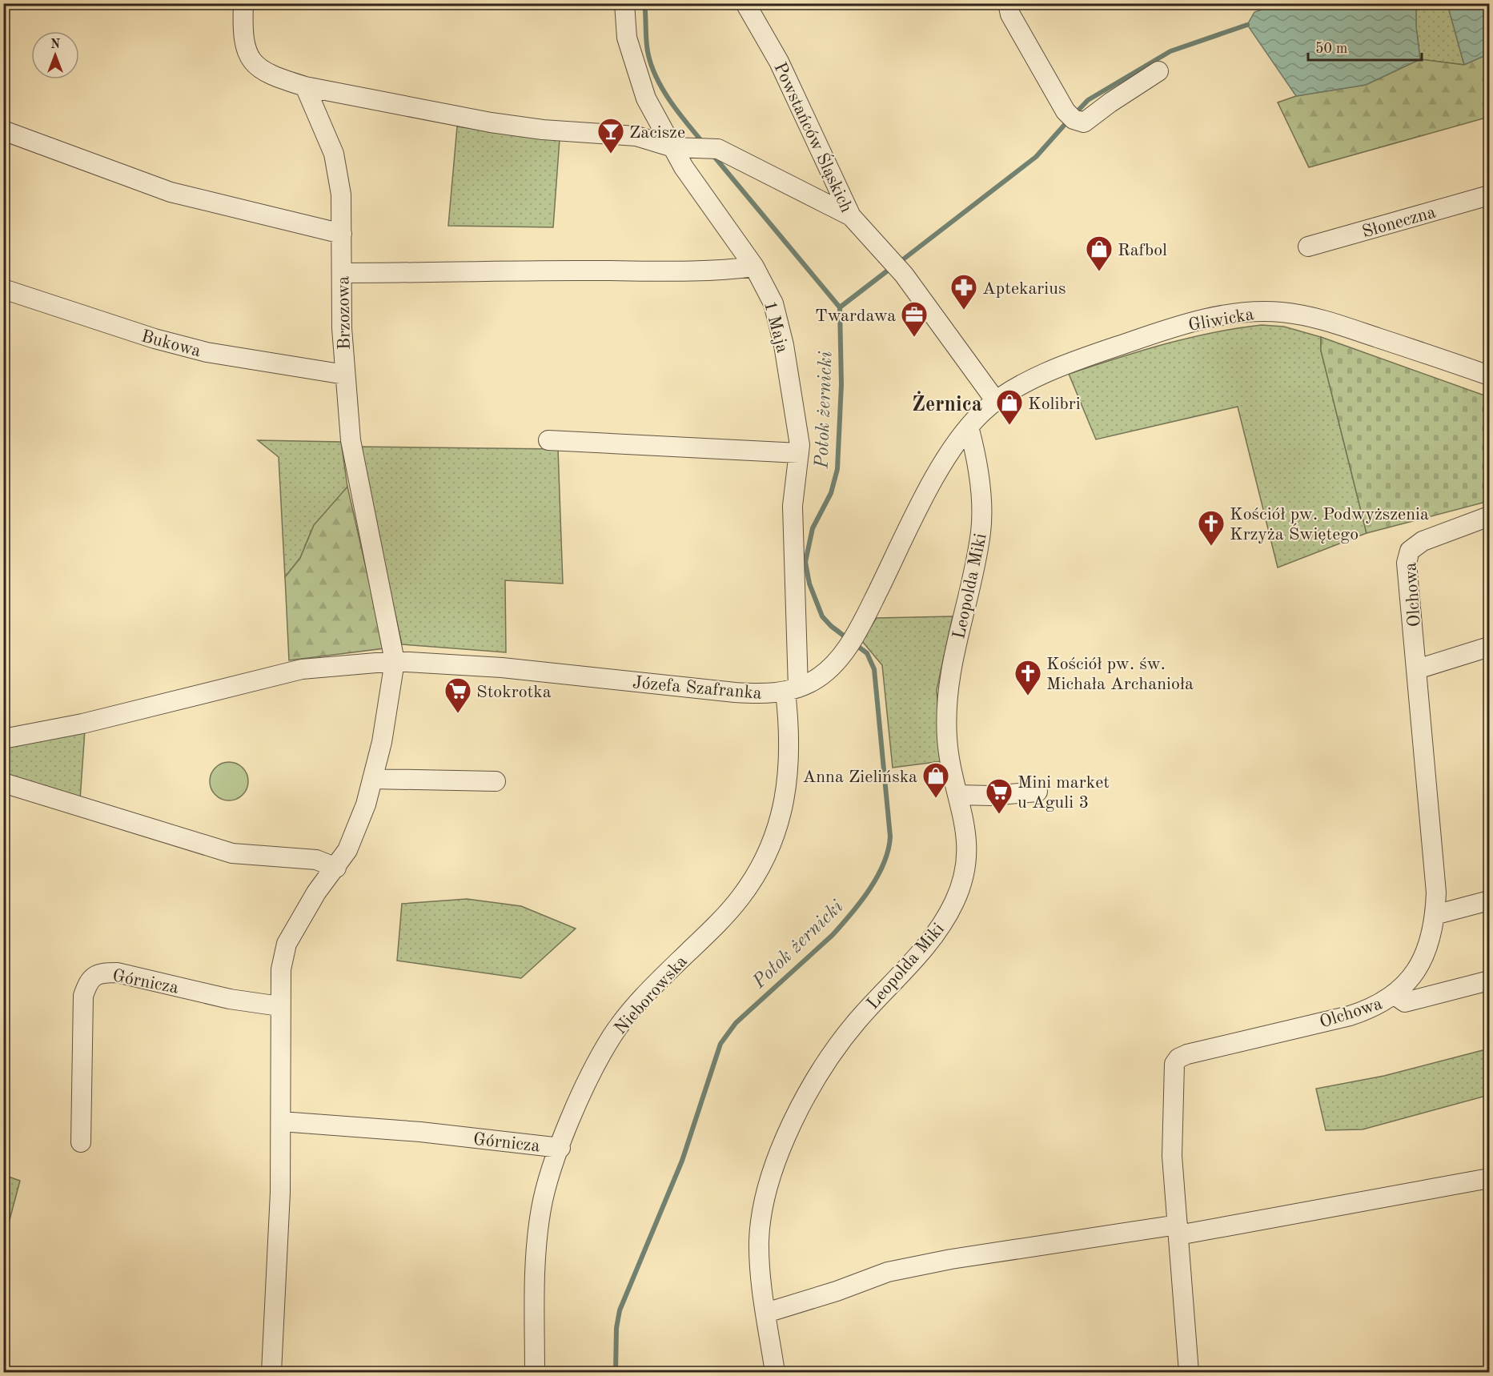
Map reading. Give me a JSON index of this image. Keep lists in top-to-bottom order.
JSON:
{
  "streets": {
    "street": [
      "Powstańców Śląskich",
      "Słoneczna",
      "Brzozowa",
      "Gliwicka",
      "1 Maja",
      "Bukowa",
      "Leopolda Miki",
      "Olchowa",
      "Józefa Szafranka",
      "Górnicza",
      "Nieborowska"
    ]
  },
  "crossings": [
    ["Powstańców Śląskich", "Gliwicka"],
    ["Brzozowa", "Bukowa"],
    ["Brzozowa", "Józefa Szafranka"],
    ["Gliwicka", "Leopolda Miki"],
    ["Gliwicka", "Józefa Szafranka"],
    ["1 Maja", "Józefa Szafranka"],
    ["1 Maja", "Nieborowska"],
    ["Leopolda Miki", "Józefa Szafranka"],
    ["Józefa Szafranka", "Nieborowska"],
    ["Górnicza", "Nieborowska"]
  ],
  "districts": ["Żernica"],
  "water": ["Potok żernicki"],
  "places": {
    "bar": ["Zacisze"],
    "shop": ["Rafbol", "Kolibri", "Anna Zielińska"],
    "pharmacy": ["Aptekarius"],
    "office": ["Twardawa"],
    "church": ["Kościół pw. Podwyższenia Krzyża Świętego", "Kościół pw. św. Michała Archanioła"],
    "supermarket": ["Stokrotka", "Mini market u Aguli 3"]
  },
  "scale_bar": "50 m",
  "north": "top"
}
